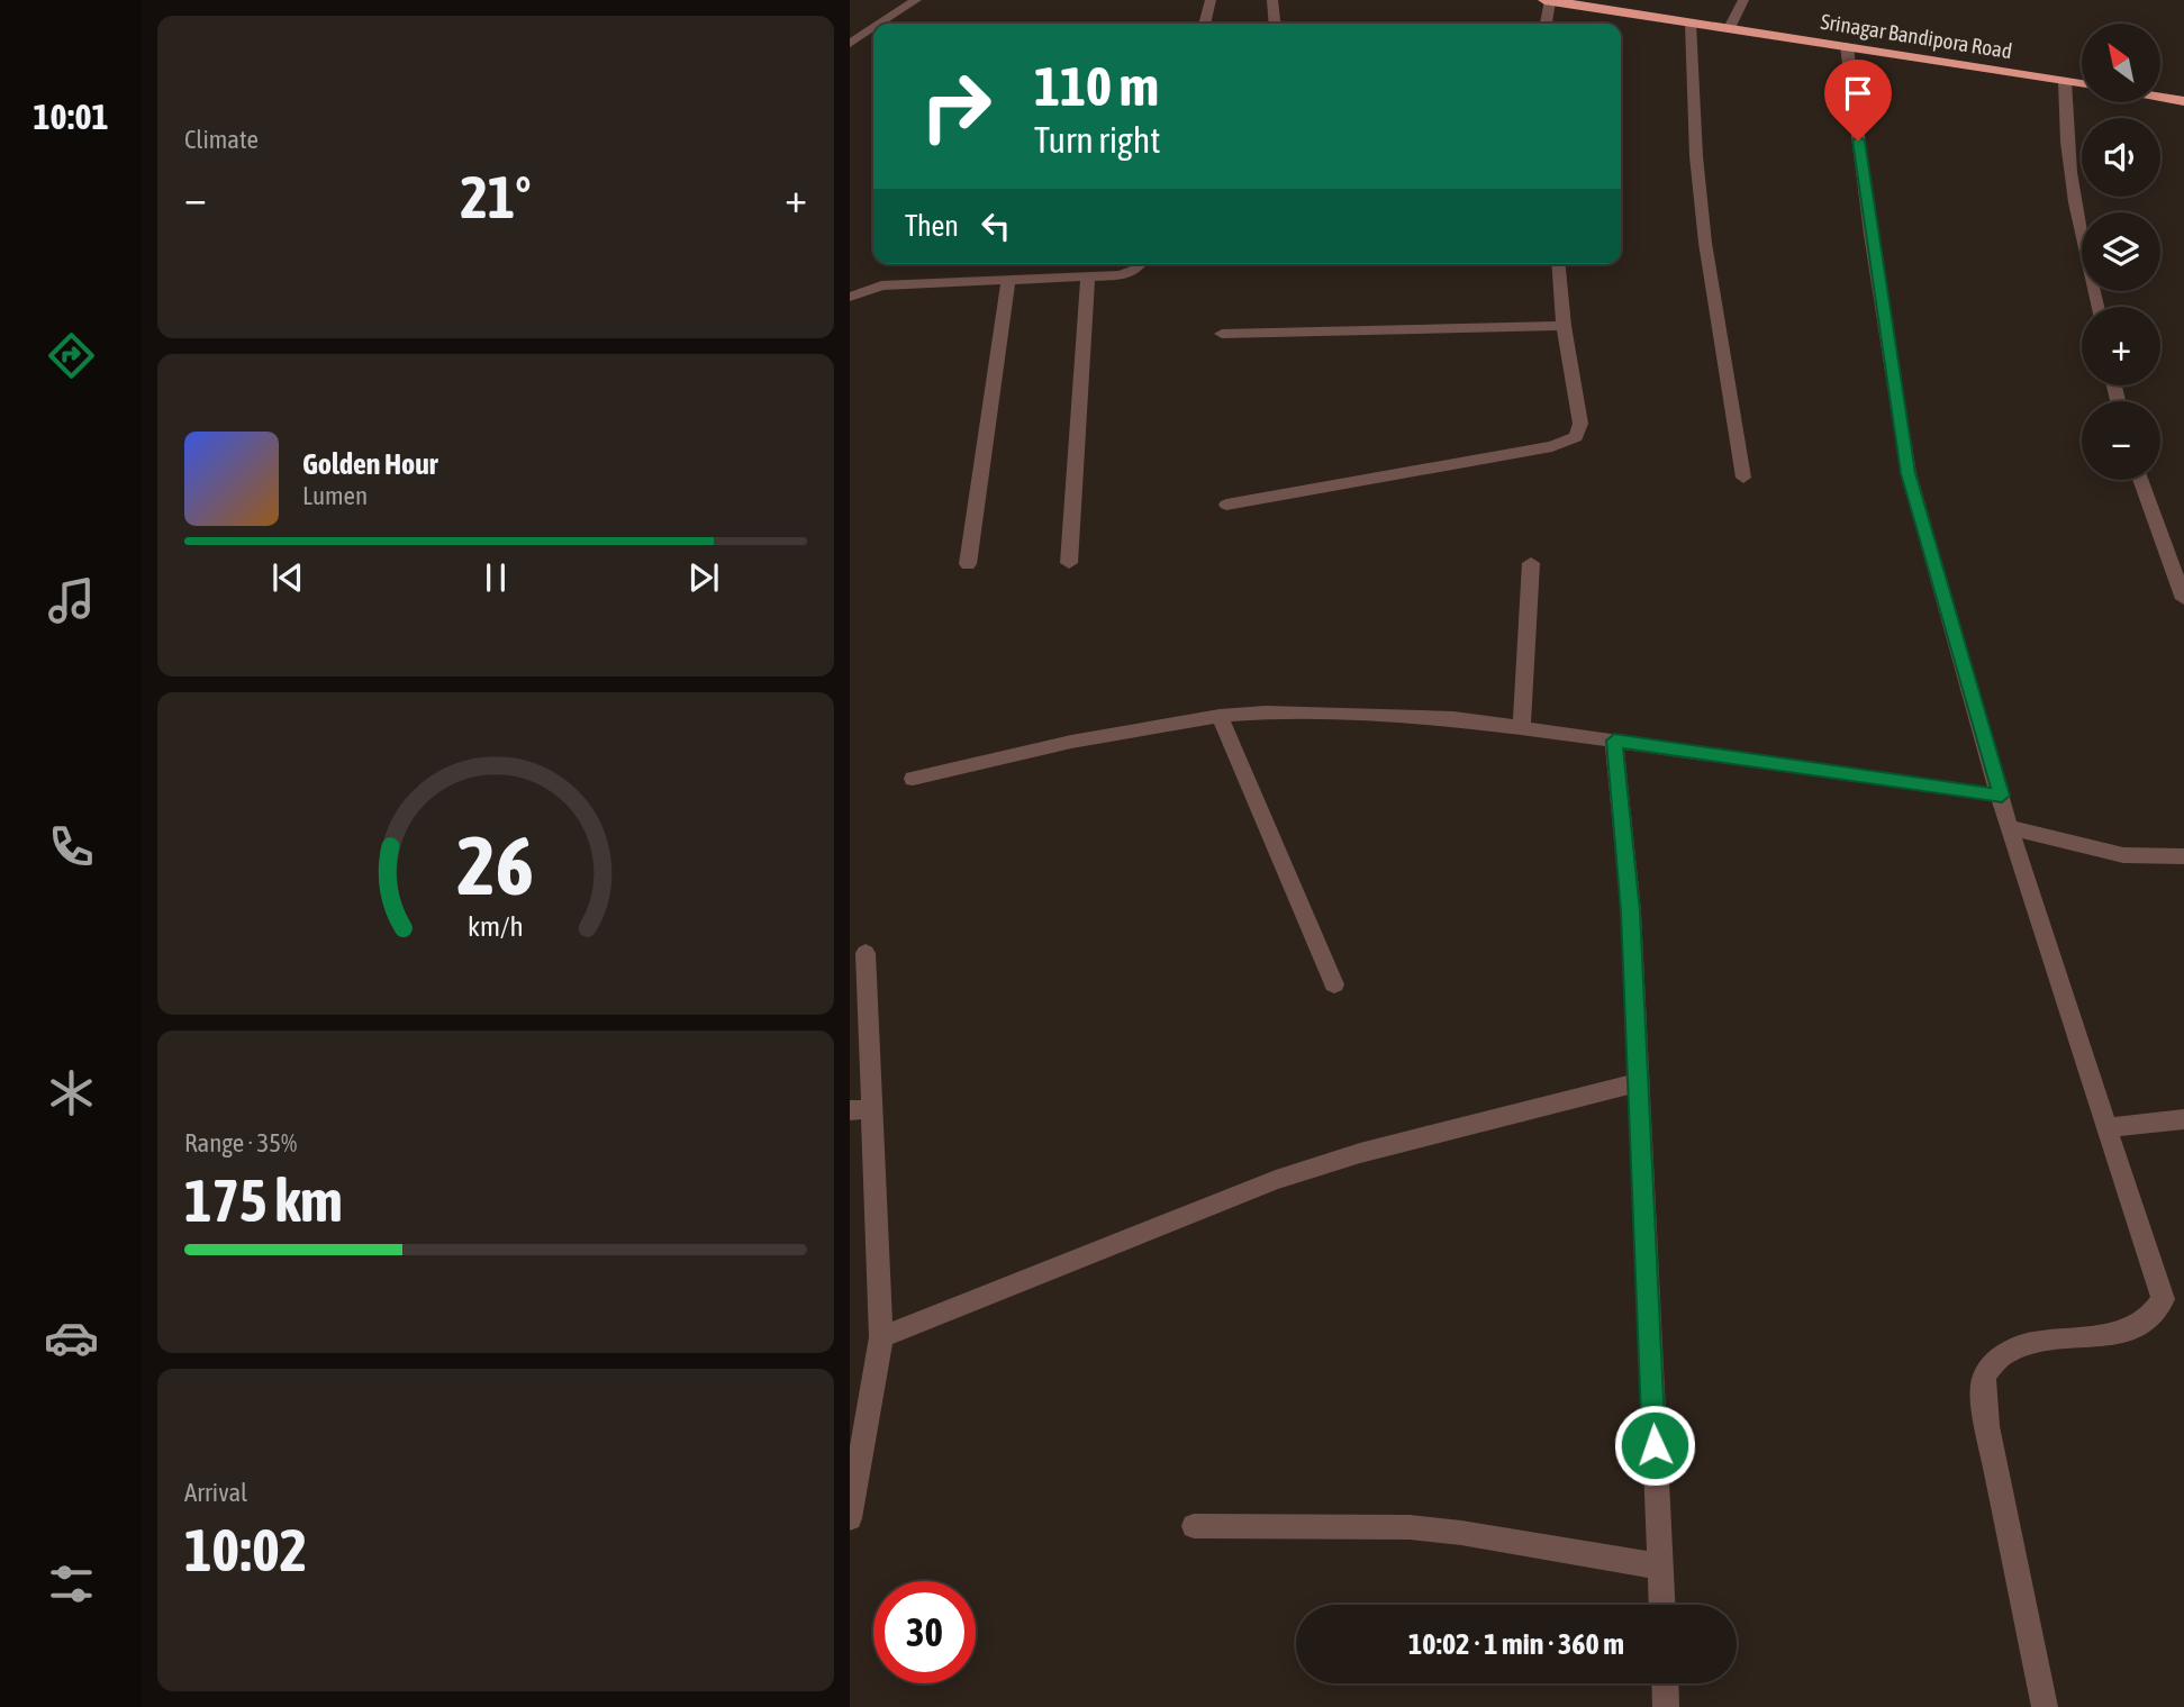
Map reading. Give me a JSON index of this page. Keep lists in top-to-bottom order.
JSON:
{
  "streets": {
    "highway": ["Srinagar Bandipora Road"]
  },
  "north": "top left",
  "page": {
    "tabs": "10:01",
    "tile": [
      "Climate",
      ["Range · 35%", "175 km"],
      ["Arrival", "10:02"]
    ],
    "map_buttons": ["+", "−"],
    "turn": ["110 m", "Turn right"],
    "heat": ["−", "21°", "+"],
    "then": "Then",
    "song": ["Golden Hour", "Lumen"],
    "limit": "30",
    "trip": "10:02 · 1 min · 360 m",
    "gauge": ["26", "km/h"]
  }
}
